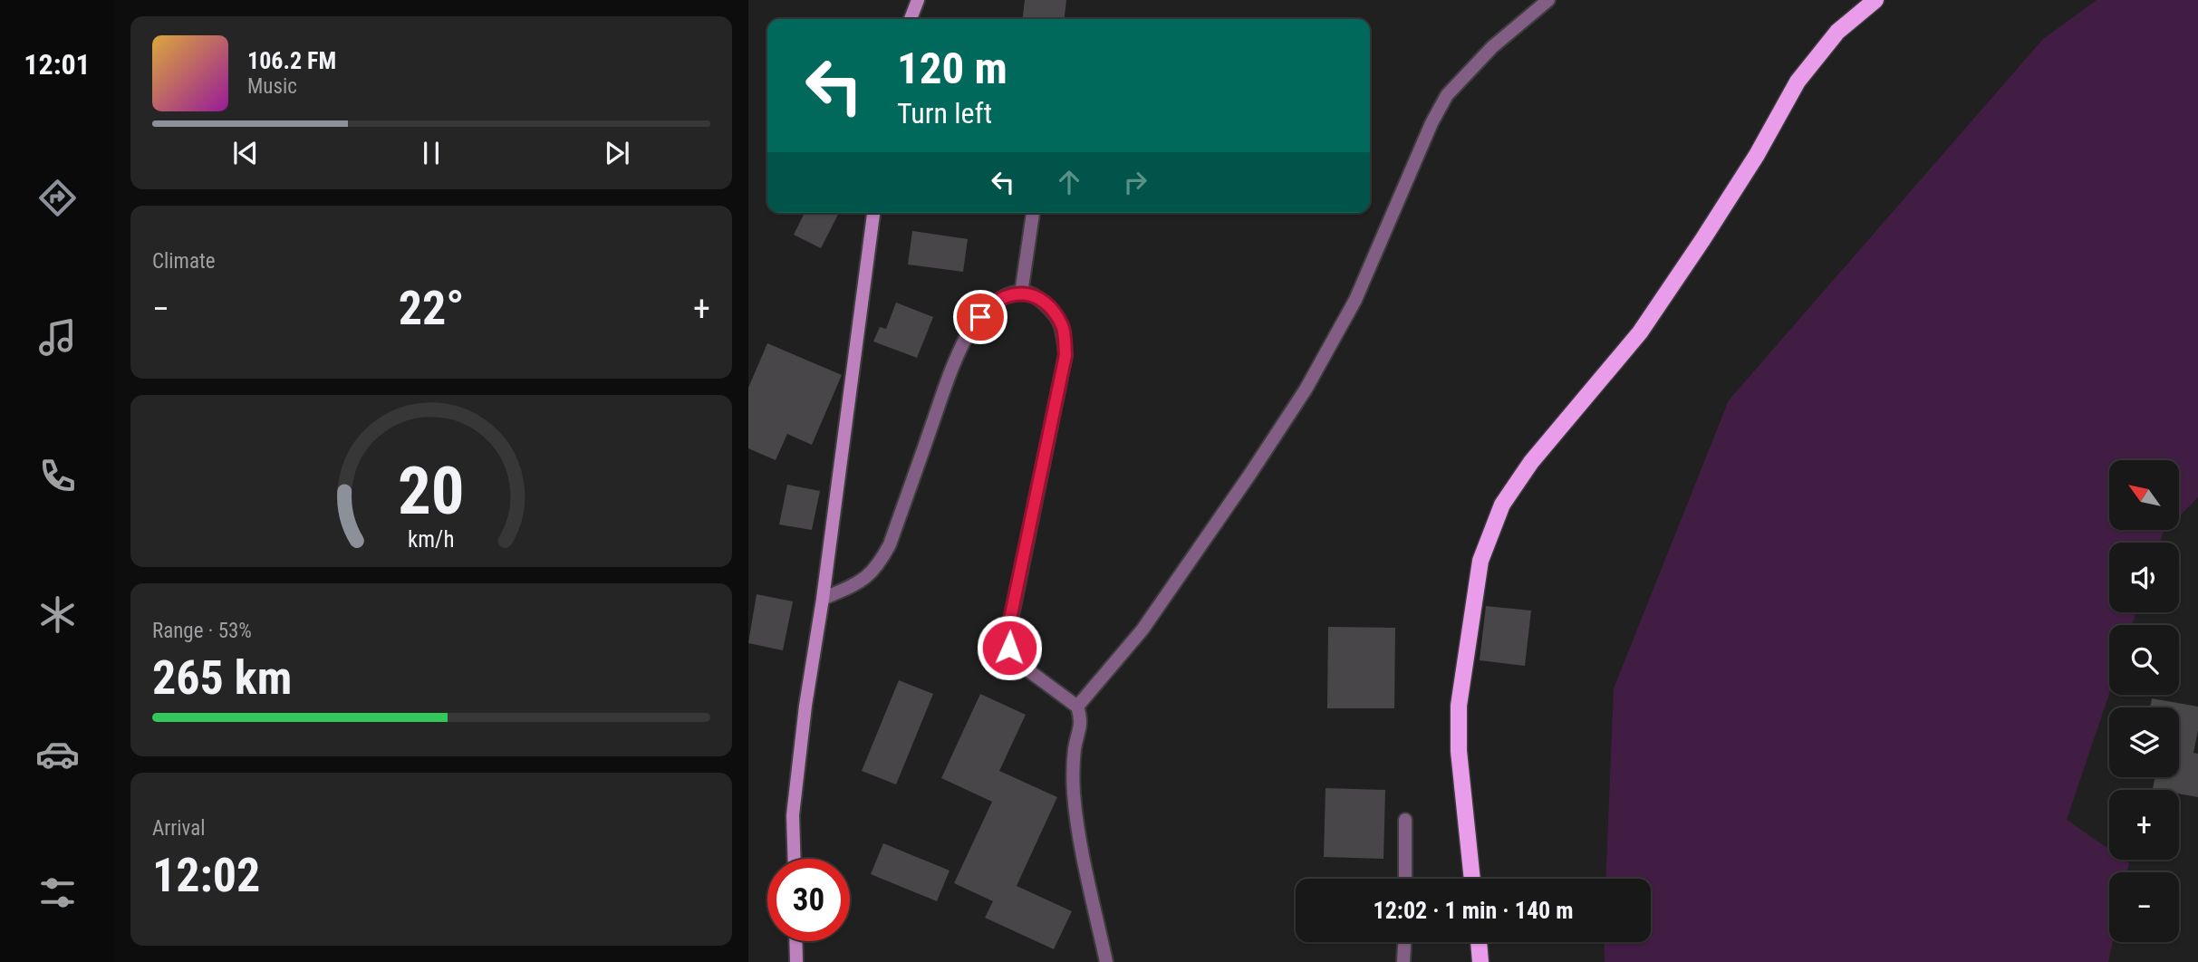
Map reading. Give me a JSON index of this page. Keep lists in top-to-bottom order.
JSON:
{
  "north": "top left",
  "page": {
    "tabs": "12:01",
    "turn": ["120 m", "Turn left"],
    "song": ["106.2 FM", "Music"],
    "tile": [
      "Climate",
      ["Range · 53%", "265 km"],
      ["Arrival", "12:02"]
    ],
    "heat": ["−", "22°", "+"],
    "map_buttons": ["+", "−"],
    "limit": "30",
    "trip": "12:02 · 1 min · 140 m",
    "gauge": ["20", "km/h"]
  }
}
